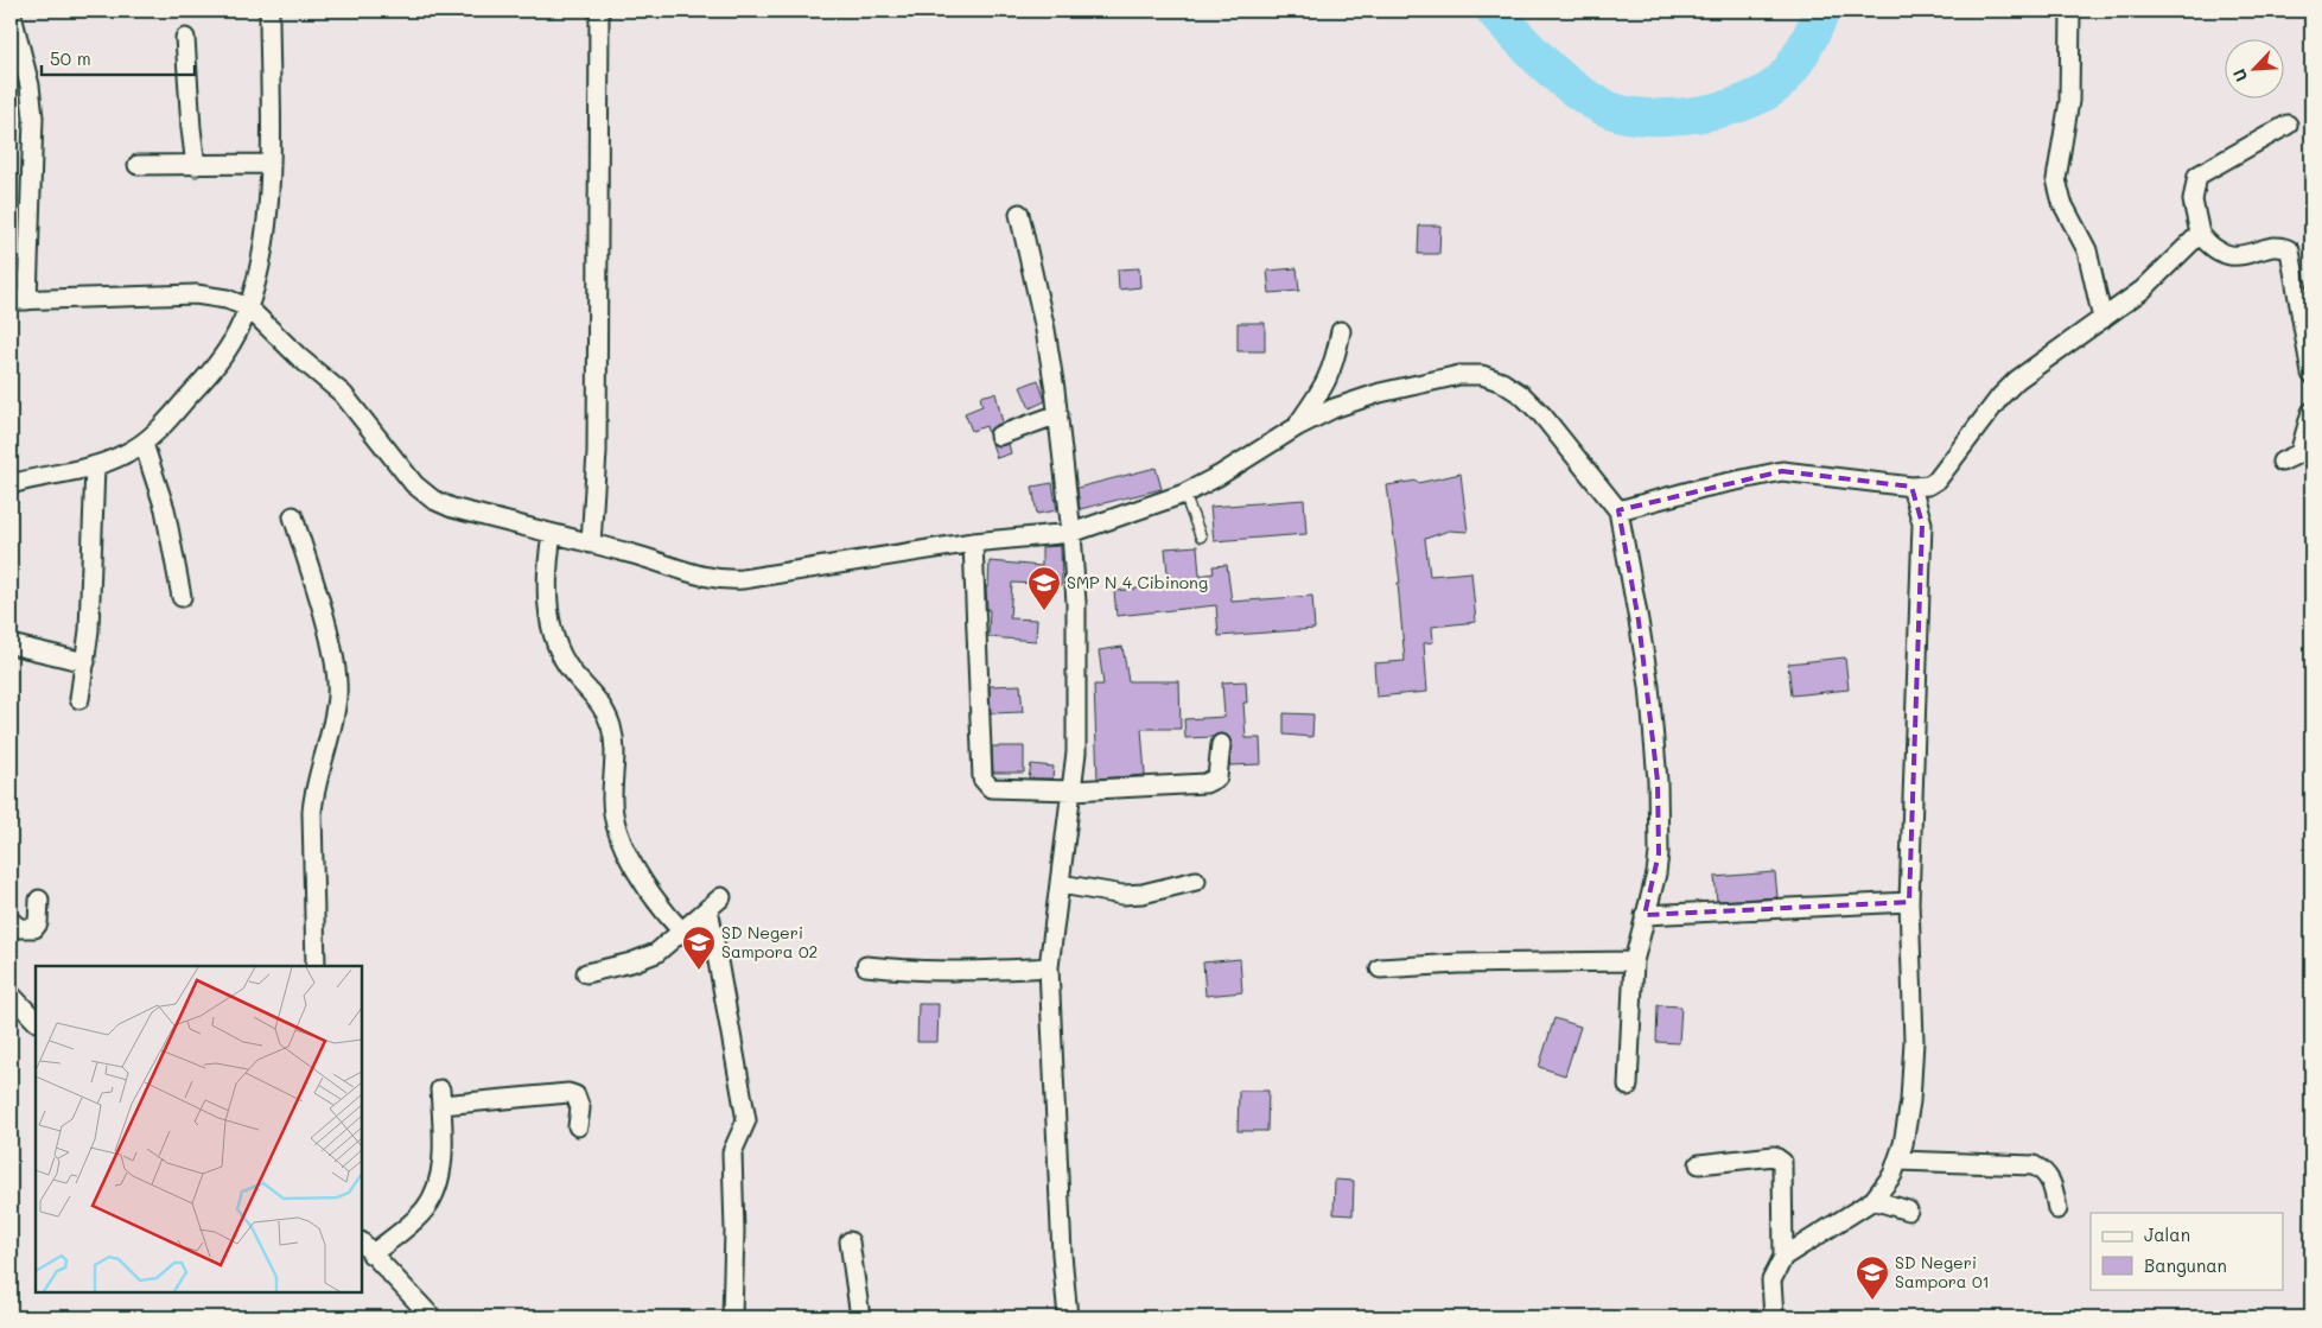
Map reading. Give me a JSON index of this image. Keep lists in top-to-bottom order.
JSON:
{
  "places": {
    "school or university": ["SMP N 4 Cibinong", "SD Negeri Sampora 02", "SD Negeri Sampora 01"]
  },
  "legend": ["Jalan", "Bangunan"],
  "scale_bar": "50 m",
  "north": "bottom left"
}
